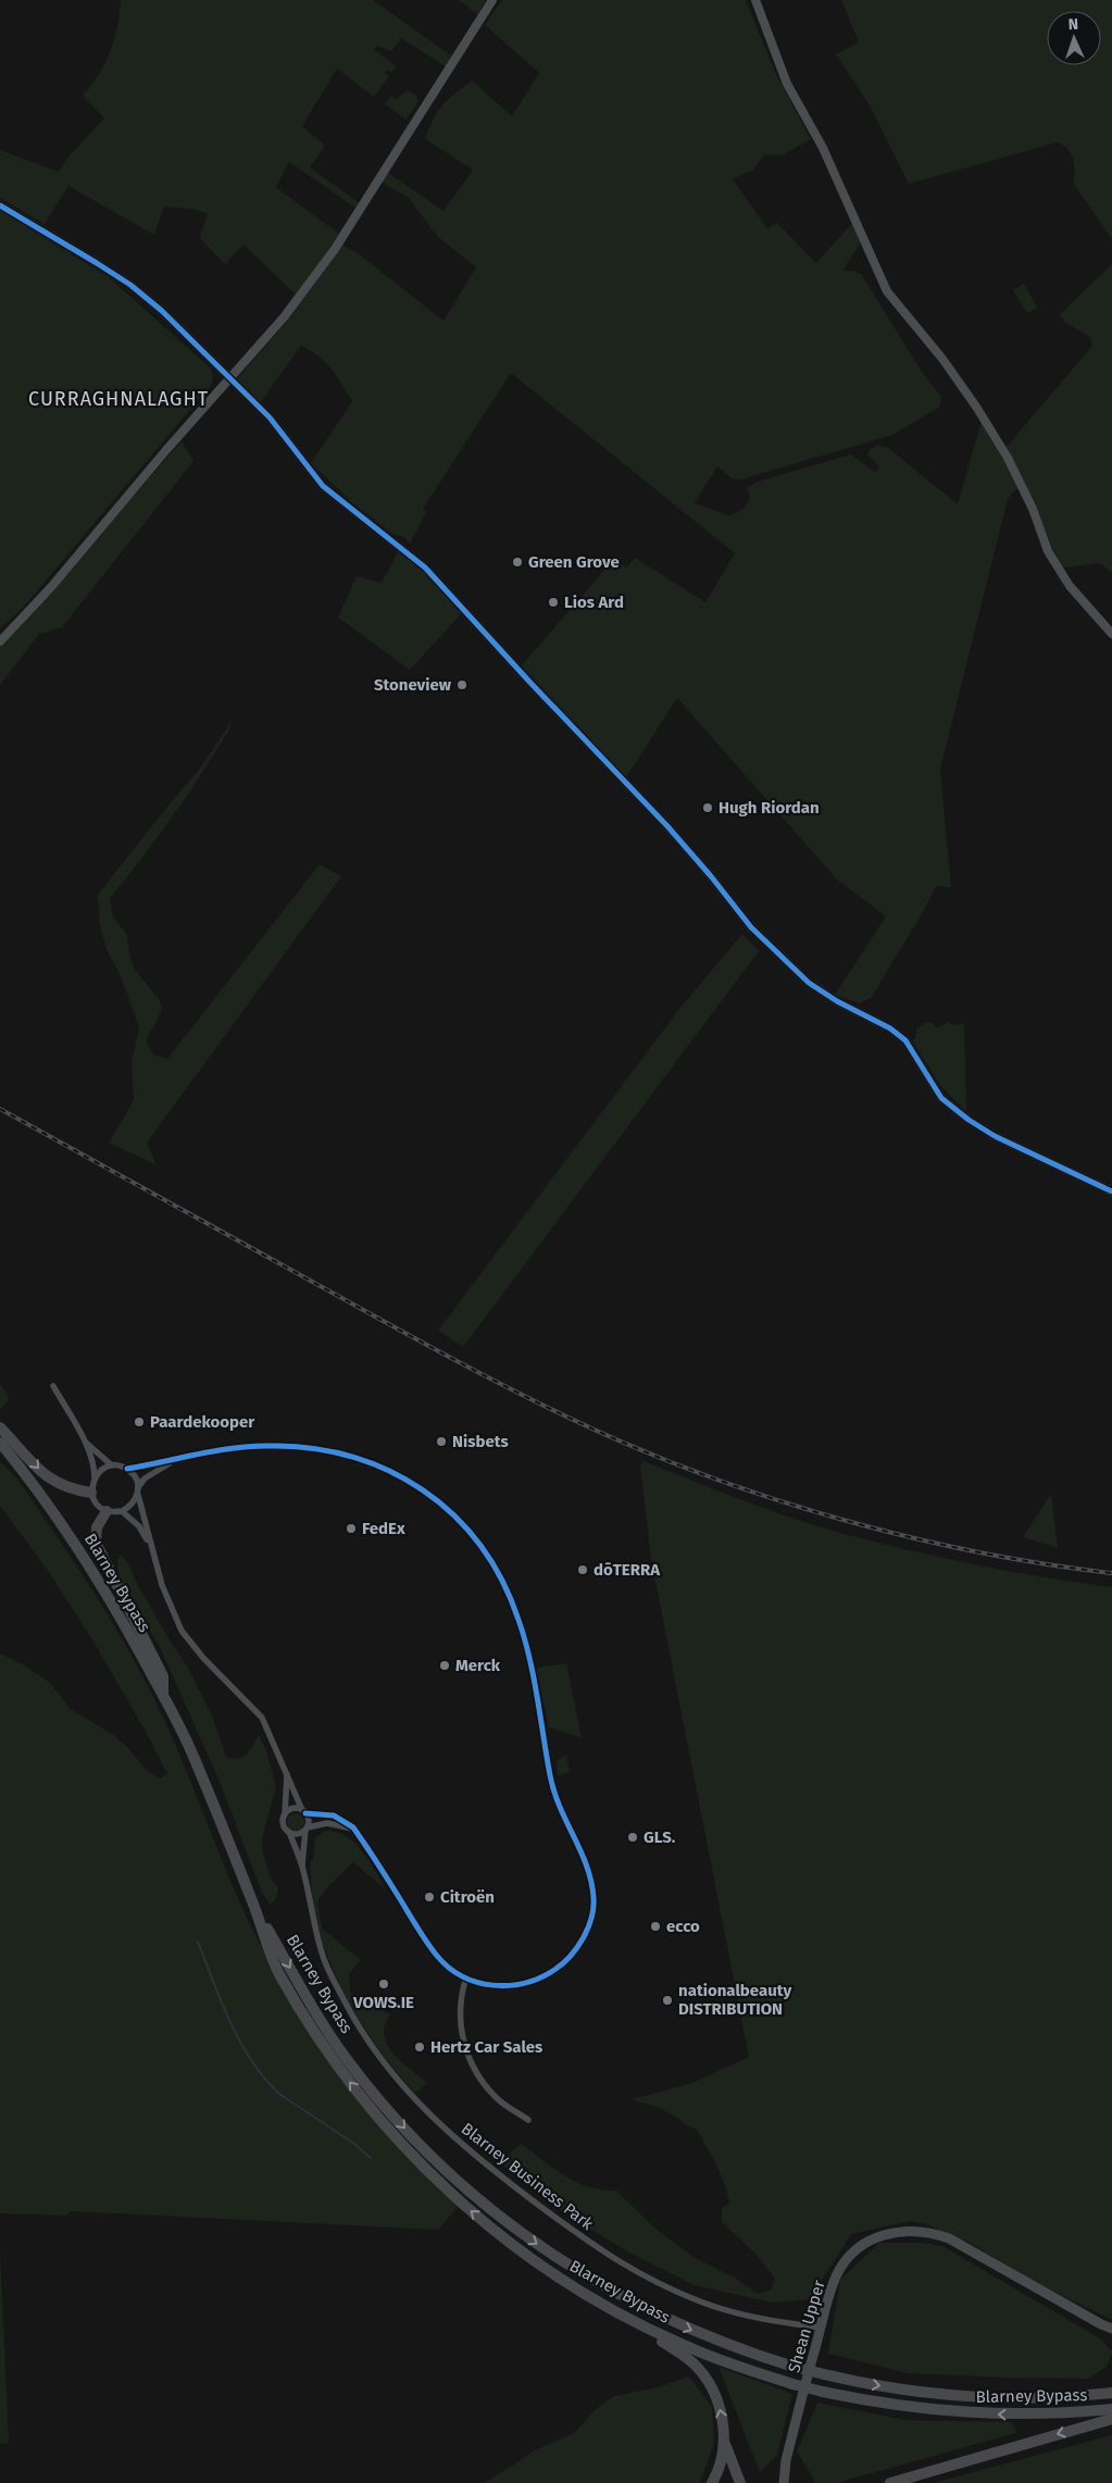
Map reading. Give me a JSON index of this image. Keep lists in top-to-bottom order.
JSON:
{
  "streets": {
    "highway": ["Blarney Bypass"],
    "main road": ["Shean Upper"],
    "street": ["Blarney Business Park"]
  },
  "crossings": [
    ["Blarney Business Park", "Shean Upper"]
  ],
  "districts": ["CURRAGHNALAGHT"],
  "places": [
    "Green Grove",
    "Lios Ard",
    "Stoneview",
    "Hugh Riordan",
    "Paardekooper",
    "Nisbets",
    "FedEx",
    "dōTERRA",
    "Merck",
    "GLS.",
    "Citroën",
    "ecco",
    "VOWS.IE",
    "nationalbeauty DISTRIBUTION",
    "Hertz Car Sales"
  ],
  "north": "top"
}
